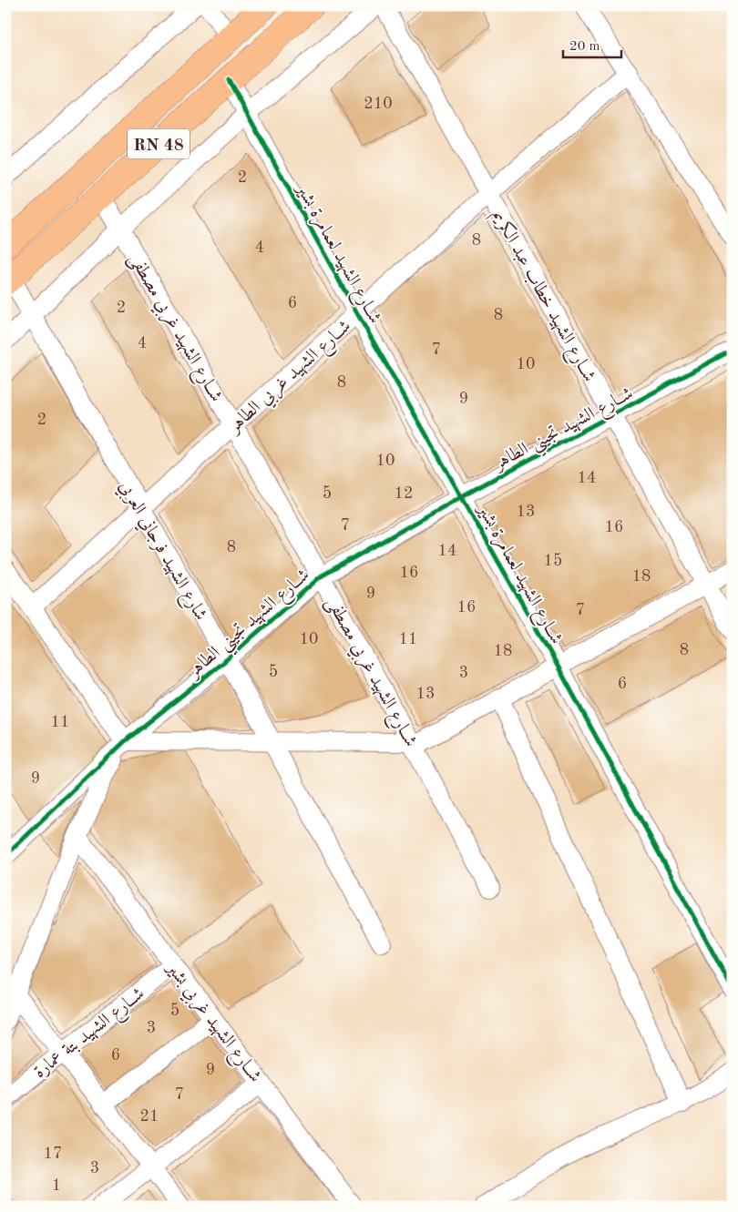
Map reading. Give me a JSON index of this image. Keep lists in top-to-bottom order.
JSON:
{
  "streets": {
    "highway": ["RN 48"],
    "street": [
      "شــارع الشهيد لعمامرة بشير",
      "شــارع الشهيد خطاب عبد الكريم",
      "شــارع الشهيد غربي مصطفى",
      "شــارع الشهيد غربي الطاهر",
      "شــارع الشهيد تجيني الطاهر",
      "شارع الشهيد فرجاني العربي",
      "شــارع الشهيد غربي بشير",
      "شــارع الشهيد بتة عمارة"
    ]
  },
  "crossings": [
    ["RN 48", "شــارع الشهيد لعمامرة بشير"],
    ["RN 48", "شــارع الشهيد غربي مصطفى"],
    ["RN 48", "شارع الشهيد فرجاني العربي"],
    ["شــارع الشهيد لعمامرة بشير", "شــارع الشهيد غربي الطاهر"],
    ["شــارع الشهيد لعمامرة بشير", "شــارع الشهيد تجيني الطاهر"],
    ["شــارع الشهيد خطاب عبد الكريم", "شــارع الشهيد غربي الطاهر"],
    ["شــارع الشهيد خطاب عبد الكريم", "شــارع الشهيد تجيني الطاهر"],
    ["شــارع الشهيد غربي مصطفى", "شــارع الشهيد غربي الطاهر"],
    ["شــارع الشهيد غربي مصطفى", "شــارع الشهيد تجيني الطاهر"],
    ["شــارع الشهيد غربي الطاهر", "شارع الشهيد فرجاني العربي"],
    ["شــارع الشهيد تجيني الطاهر", "شارع الشهيد فرجاني العربي"],
    ["شــارع الشهيد غربي بشير", "شــارع الشهيد بتة عمارة"]
  ],
  "house_numbers": [
    "210",
    "2",
    "8",
    "4",
    "6",
    "2",
    "8",
    "4",
    "7",
    "10",
    "8",
    "9",
    "2",
    "10",
    "14",
    "5",
    "12",
    "13",
    "7",
    "16",
    "8",
    "14",
    "15",
    "16",
    "18",
    "9",
    "16",
    "7",
    "10",
    "11",
    "8",
    "18",
    "5",
    "3",
    "6",
    "13",
    "11",
    "9",
    "5",
    "3",
    "6",
    "9",
    "7",
    "21",
    "17",
    "3",
    "1"
  ],
  "scale_bar": "20 m"
}
